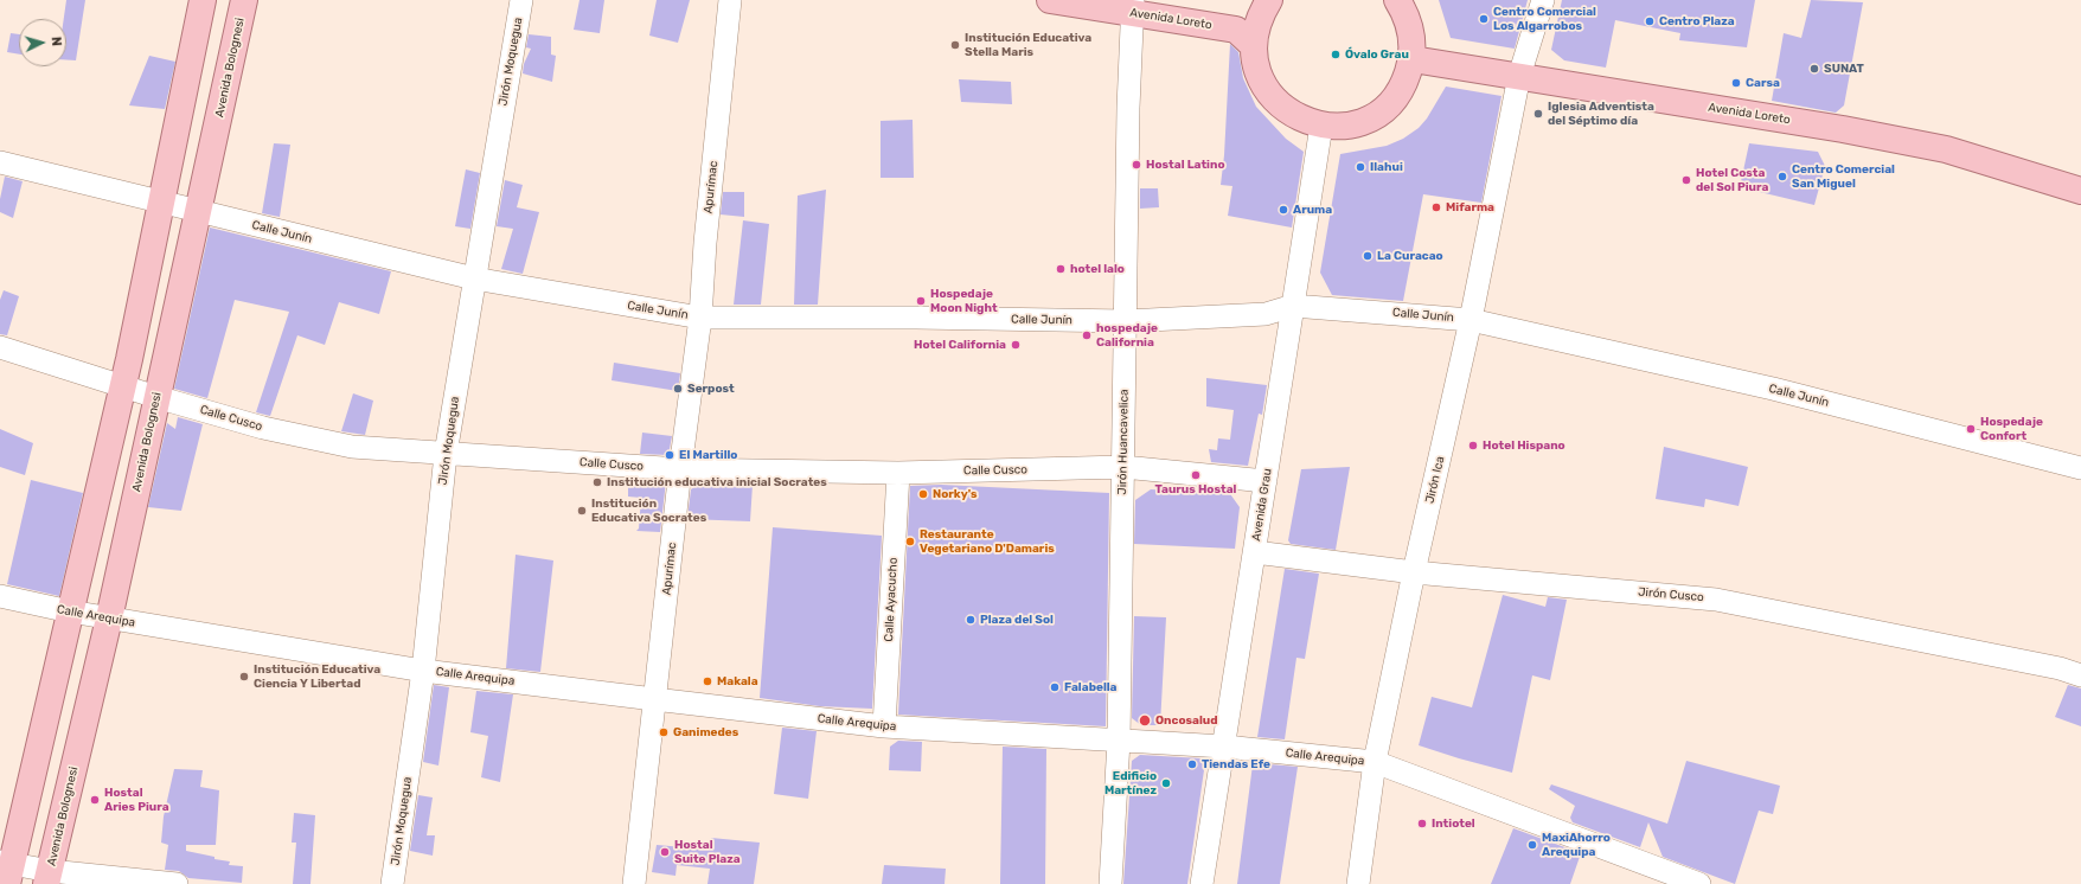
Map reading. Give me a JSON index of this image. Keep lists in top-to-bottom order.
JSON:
{
  "streets": {
    "main road": ["Avenida Loreto", "Avenida Bolognesi"],
    "street": [
      "Jirón Moquegua",
      "Apurímac",
      "Calle Junín",
      "Calle Cusco",
      "Jirón Huancavelica",
      "Jirón Ica",
      "Avenida Grau",
      "Jirón Cusco",
      "Calle Ayacucho",
      "Calle Arequipa"
    ]
  },
  "crossings": [
    ["Avenida Loreto", "Jirón Huancavelica"],
    ["Avenida Loreto", "Jirón Ica"],
    ["Jirón Moquegua", "Calle Junín"],
    ["Jirón Moquegua", "Calle Cusco"],
    ["Jirón Moquegua", "Calle Arequipa"],
    ["Avenida Bolognesi", "Calle Junín"],
    ["Avenida Bolognesi", "Calle Cusco"],
    ["Avenida Bolognesi", "Calle Arequipa"],
    ["Apurímac", "Calle Junín"],
    ["Apurímac", "Calle Cusco"],
    ["Apurímac", "Calle Arequipa"],
    ["Calle Junín", "Jirón Huancavelica"],
    ["Calle Junín", "Jirón Ica"],
    ["Calle Junín", "Avenida Grau"],
    ["Calle Cusco", "Jirón Huancavelica"],
    ["Calle Cusco", "Avenida Grau"],
    ["Calle Cusco", "Calle Ayacucho"],
    ["Jirón Huancavelica", "Calle Arequipa"],
    ["Jirón Ica", "Jirón Cusco"],
    ["Jirón Ica", "Calle Arequipa"],
    ["Avenida Grau", "Jirón Cusco"],
    ["Avenida Grau", "Calle Arequipa"],
    ["Calle Ayacucho", "Calle Arequipa"]
  ],
  "places": [
    "Centro Comercial Los Algarrobos",
    "Centro Plaza",
    "Institución Educativa Stella Maris",
    "Óvalo Grau",
    "SUNAT",
    "Carsa",
    "Iglesia Adventista del Séptimo día",
    "Hostal Latino",
    "Ilahui",
    "Centro Comercial San Miguel",
    "Hotel Costa del Sol Piura",
    "Mifarma",
    "Aruma",
    "La Curacao",
    "hotel lalo",
    "Hospedaje Moon Night",
    "hospedaje California",
    "Hotel California",
    "Serpost",
    "Hospedaje Confort",
    "Hotel Hispano",
    "El Martillo",
    "Taurus Hostal",
    "Institución educativa inicial Socrates",
    "Norky's",
    "Institución Educativa Socrates",
    "Restaurante Vegetariano D'Damaris",
    "Plaza del Sol",
    "Institución Educativa Ciencia Y Libertad",
    "Makala",
    "Falabella",
    "Oncosalud",
    "Ganimedes",
    "Tiendas Efe",
    "Edificio Martínez",
    "Hostal Aries Piura",
    "Intiotel",
    "MaxiAhorro Arequipa",
    "Hostal Suite Plaza"
  ],
  "north": "right"
}
